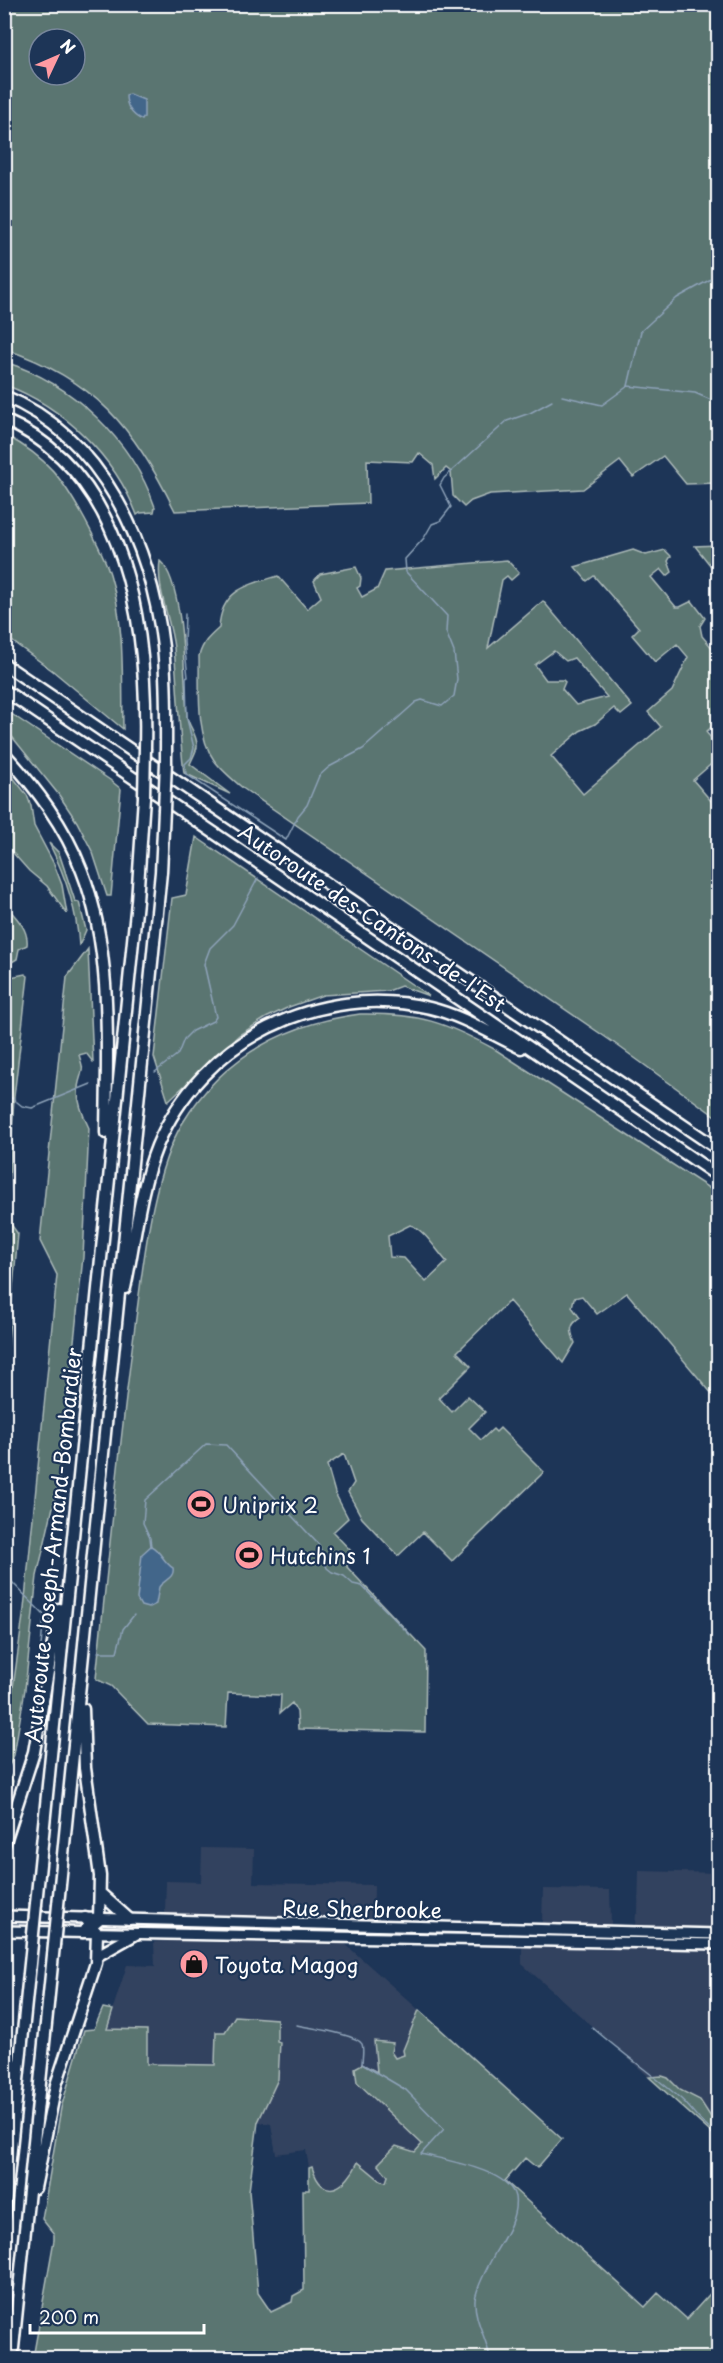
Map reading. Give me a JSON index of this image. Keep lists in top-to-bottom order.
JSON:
{
  "streets": {
    "highway": ["Autoroute des Cantons-de-l'Est", "Autoroute Joseph-Armand-Bombardier"],
    "main road": ["Rue Sherbrooke"]
  },
  "places": {
    "sports": ["Uniprix 2", "Hutchins 1"],
    "shop": ["Toyota Magog"]
  },
  "scale_bar": "200 m",
  "north": "top right"
}
